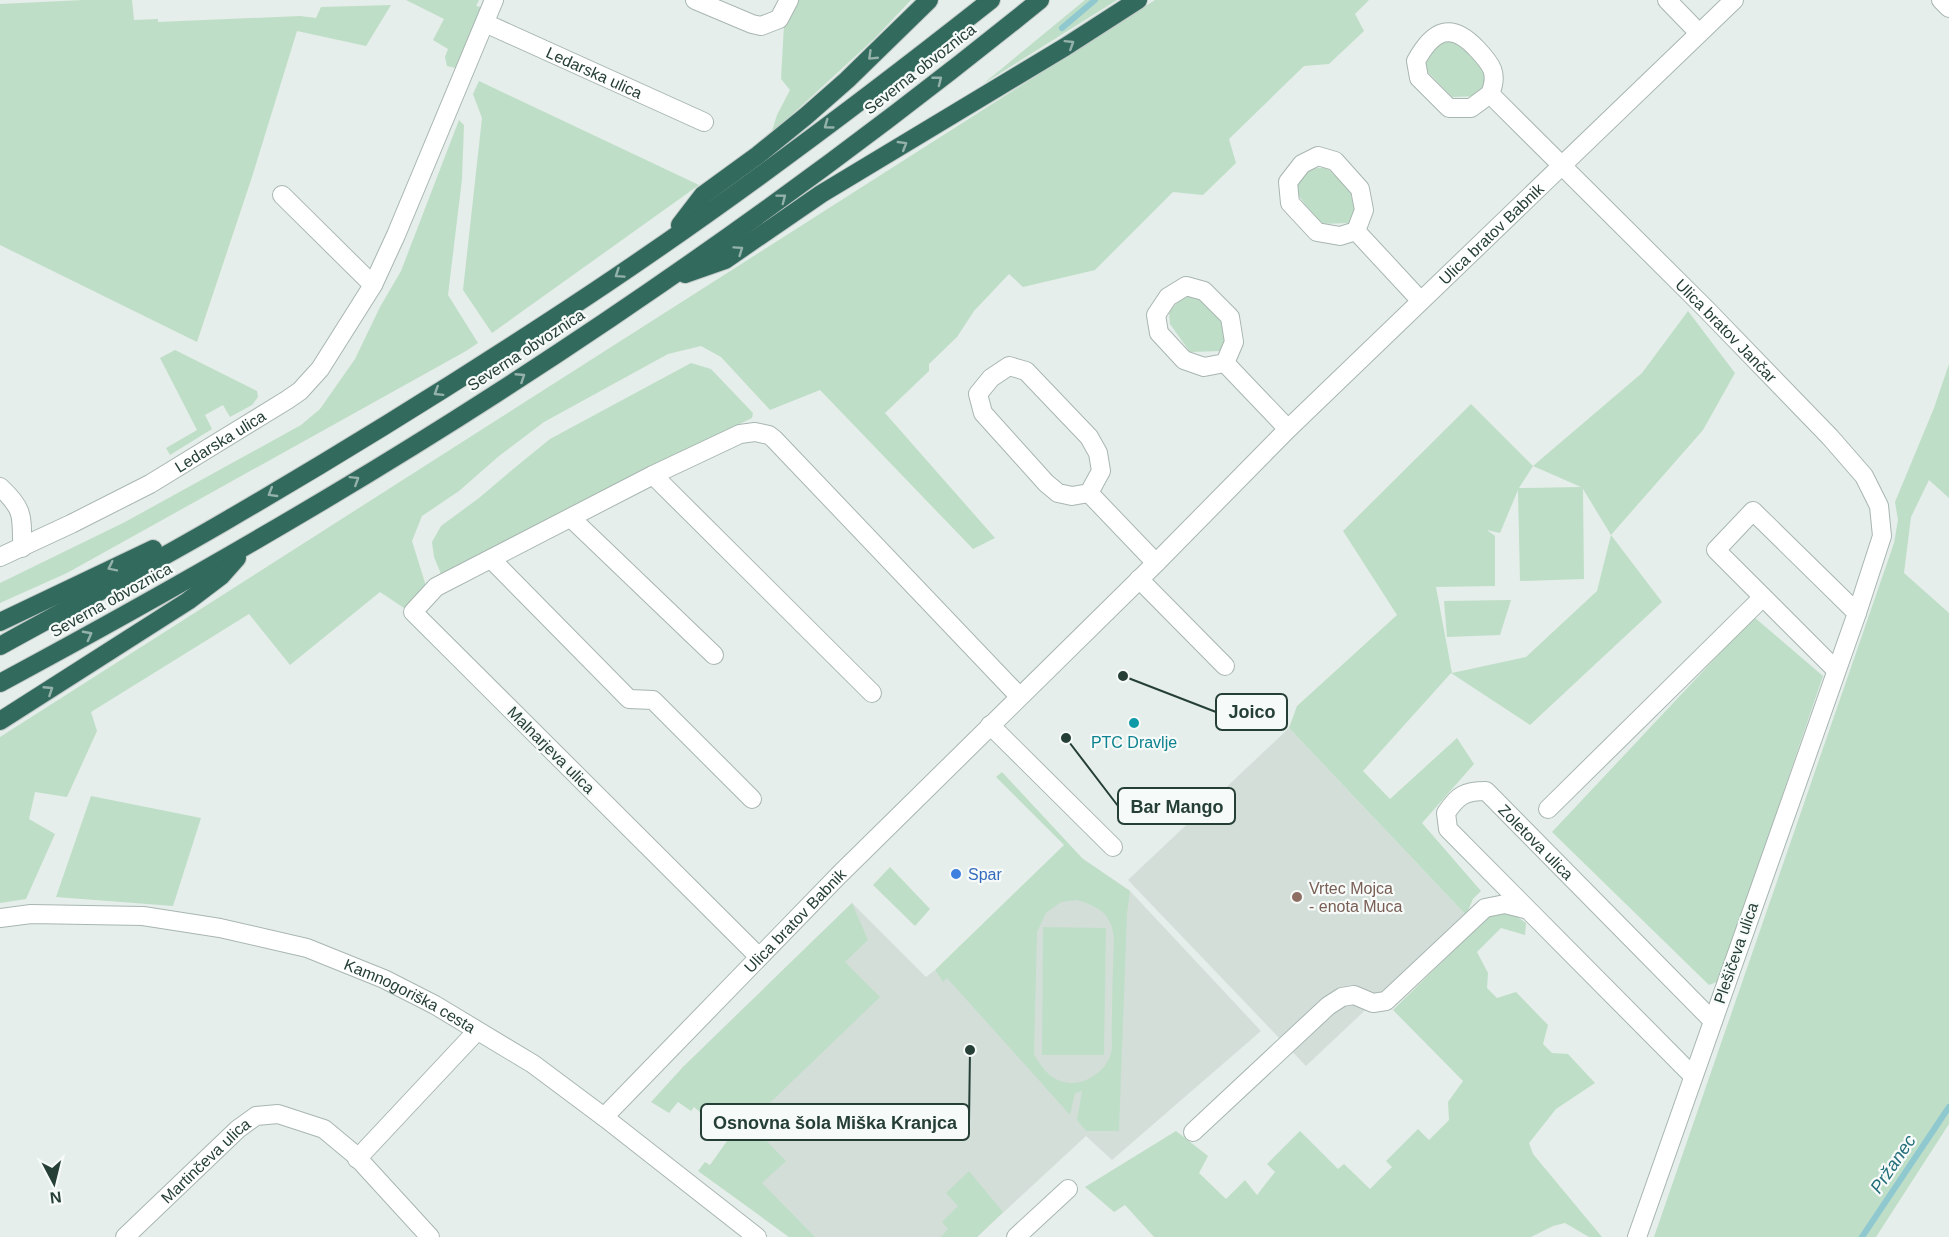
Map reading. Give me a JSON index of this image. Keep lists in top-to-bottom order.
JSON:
{
  "streets": {
    "highway": ["Severna obvoznica"],
    "street": [
      "Ledarska ulica",
      "Ulica bratov Babnik",
      "Ulica bratov Jančar",
      "Malnarjeva ulica",
      "Zoletova ulica",
      "Plešičeva ulica",
      "Kamnogoriška cesta",
      "Martinčeva ulica"
    ]
  },
  "crossings": [
    ["Ulica bratov Babnik", "Ulica bratov Jančar"],
    ["Ulica bratov Babnik", "Malnarjeva ulica"],
    ["Ulica bratov Babnik", "Kamnogoriška cesta"],
    ["Ulica bratov Jančar", "Plešičeva ulica"],
    ["Zoletova ulica", "Plešičeva ulica"]
  ],
  "water": ["Pržanec"],
  "places": [
    "Joico",
    "PTC Dravlje",
    "Bar Mango",
    "Spar",
    "Vrtec Mojca - enota Muca",
    "Osnovna šola Miška Kranjca"
  ],
  "north": "bottom"
}
